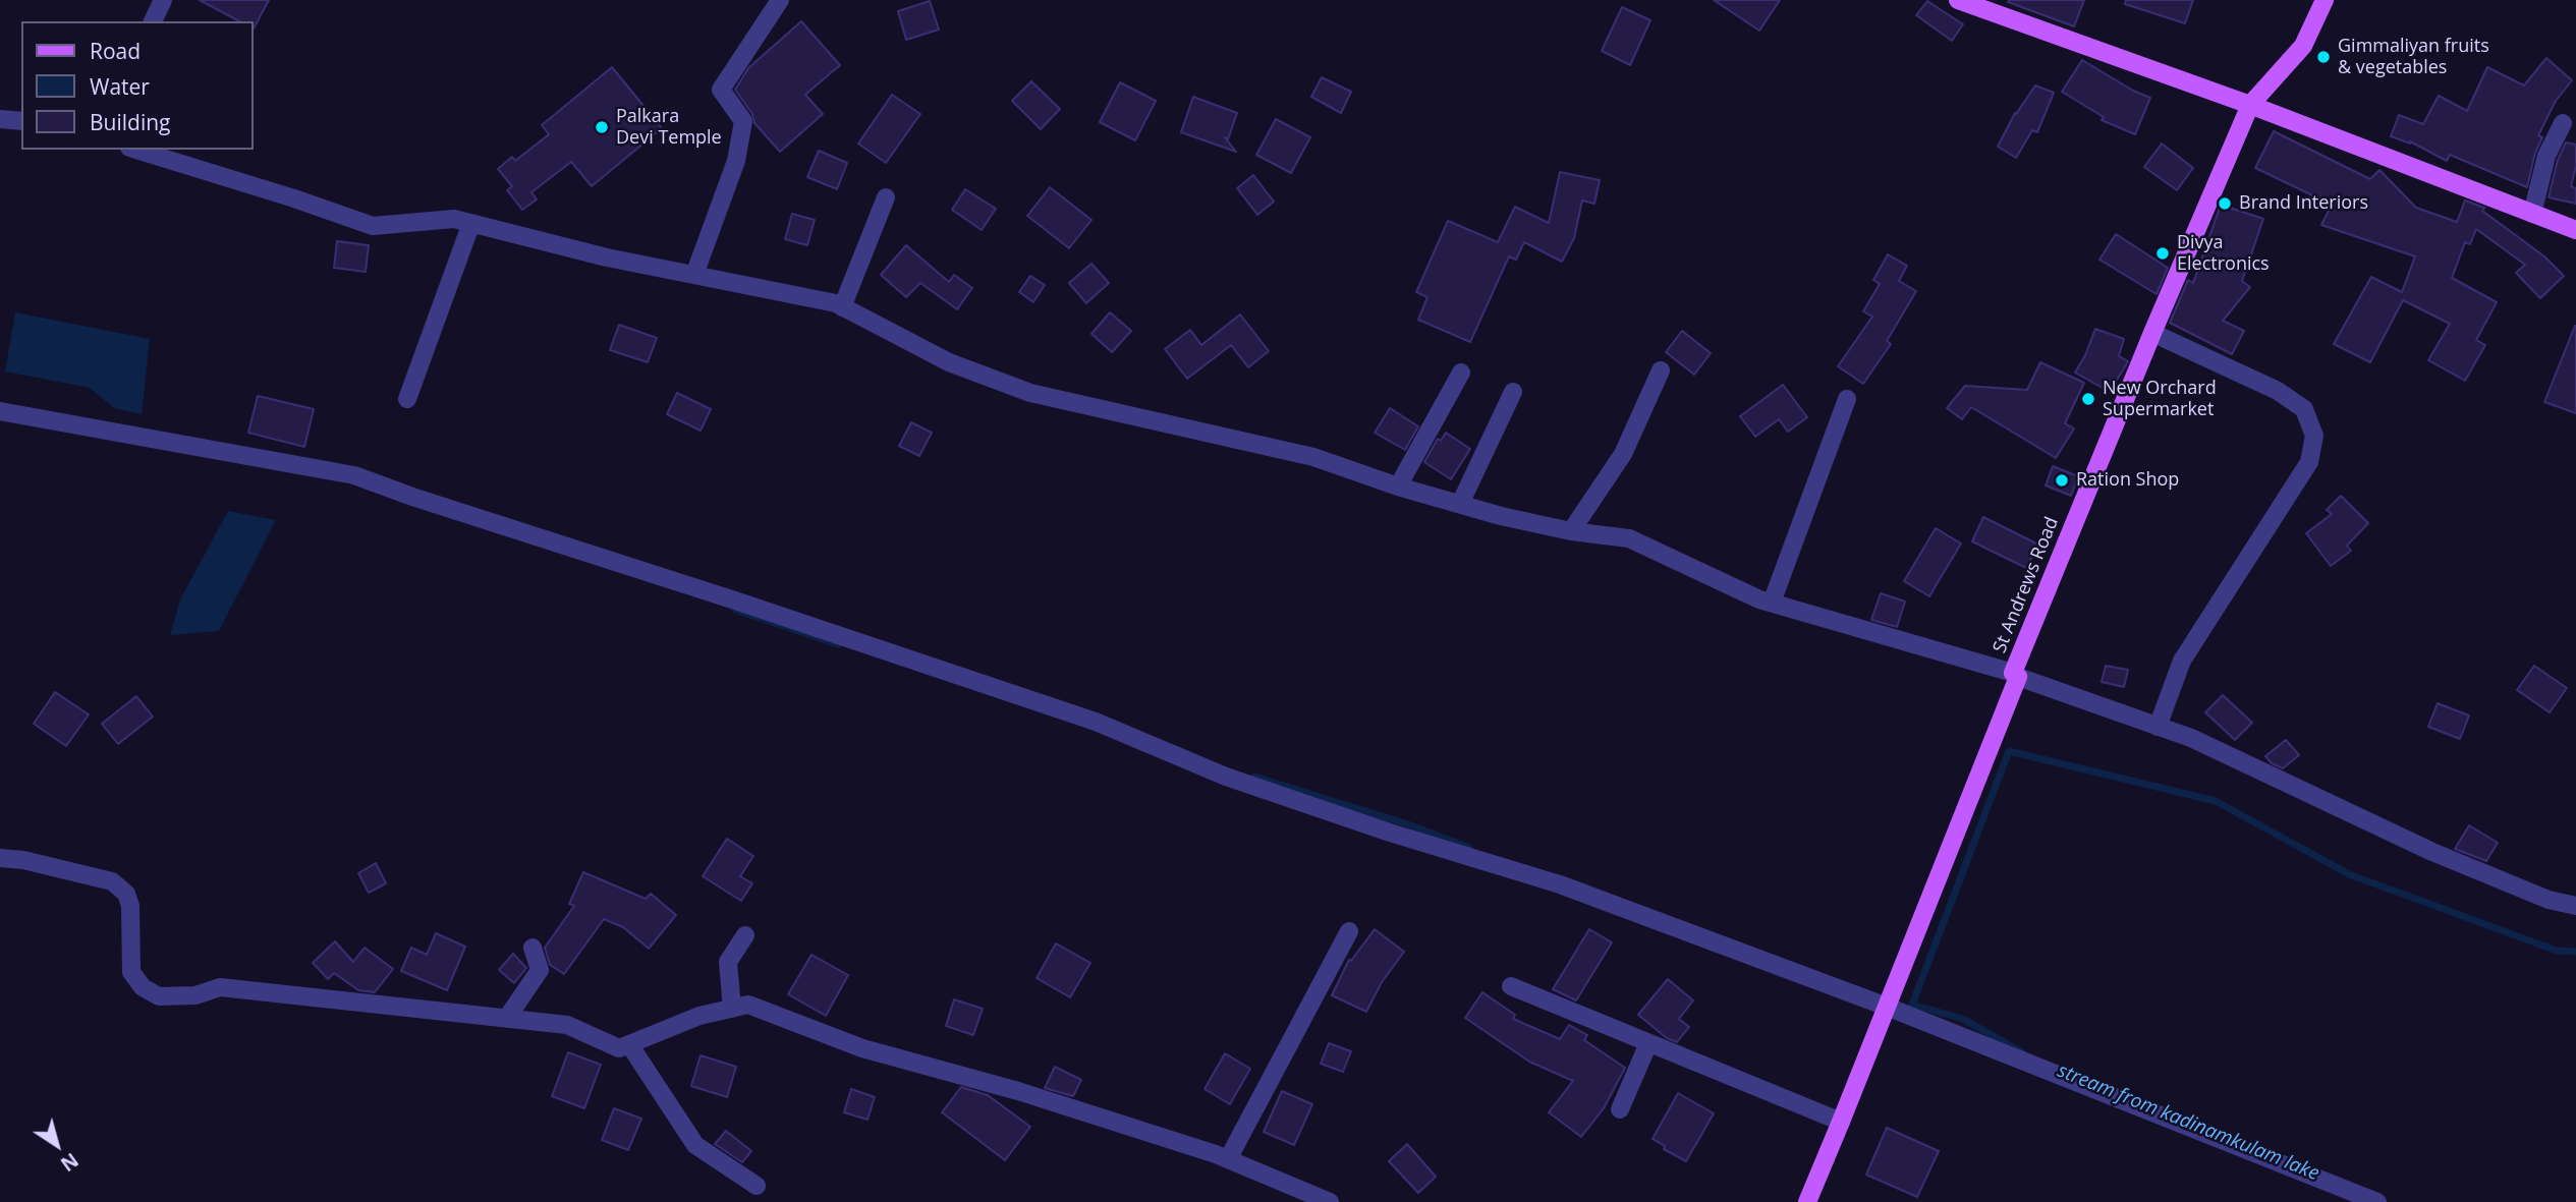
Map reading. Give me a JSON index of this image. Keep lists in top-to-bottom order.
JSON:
{
  "streets": {
    "main road": ["St Andrews Road"]
  },
  "water": ["stream from kadinamkulam lake"],
  "places": [
    "Gimmaliyan fruits & vegetables",
    "Palkara Devi Temple",
    "Brand Interiors",
    "Divya Electronics",
    "New Orchard Supermarket",
    "Ration Shop"
  ],
  "legend": ["Road", "Water", "Building"],
  "north": "bottom right"
}
